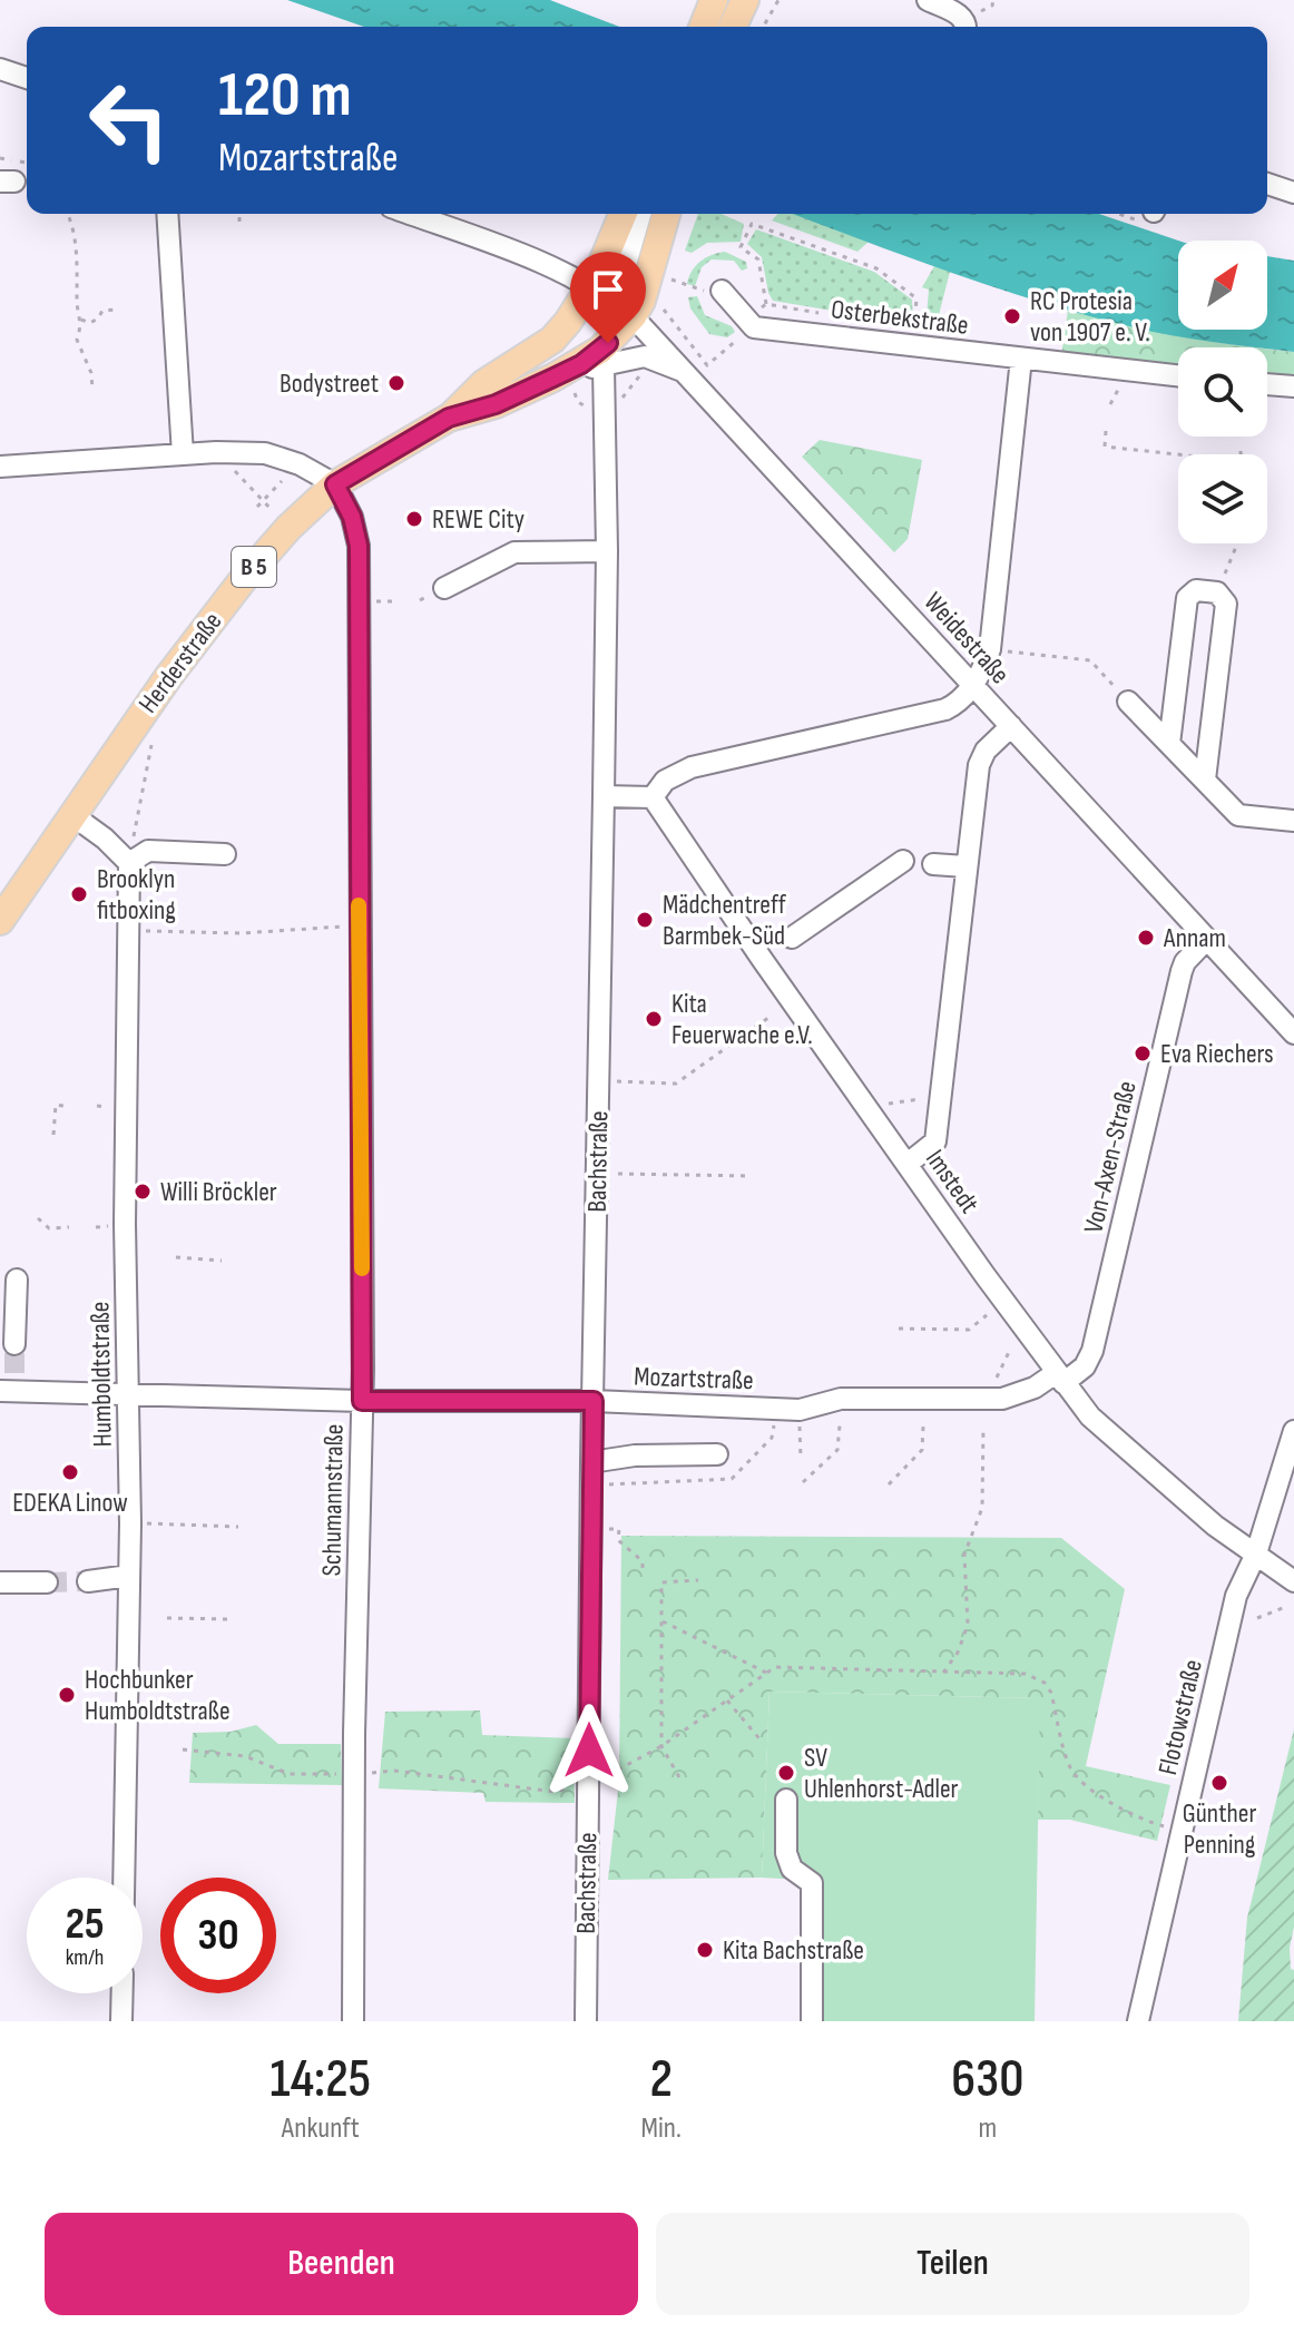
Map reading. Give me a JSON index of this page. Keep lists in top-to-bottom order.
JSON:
{
  "streets": {
    "main road": ["B 5", "Herderstraße"],
    "street": [
      "Osterbekstraße",
      "Weidestraße",
      "Von-Axen-Straße",
      "Bachstraße",
      "Imstedt",
      "Humboldtstraße",
      "Mozartstraße",
      "Schumannstraße",
      "Flotowstraße"
    ]
  },
  "crossings": [
    ["B 5", "Weidestraße"],
    ["B 5", "Herderstraße"],
    ["Weidestraße", "Herderstraße"],
    ["Weidestraße", "Von-Axen-Straße"],
    ["Herderstraße", "Bachstraße"],
    ["Herderstraße", "Schumannstraße"],
    ["Von-Axen-Straße", "Imstedt"],
    ["Von-Axen-Straße", "Mozartstraße"],
    ["Bachstraße", "Mozartstraße"],
    ["Imstedt", "Mozartstraße"],
    ["Imstedt", "Flotowstraße"],
    ["Humboldtstraße", "Mozartstraße"],
    ["Mozartstraße", "Schumannstraße"]
  ],
  "places": [
    "RC Protesia von 1907 e. V.",
    "Bodystreet",
    "REWE City",
    "Brooklyn fitboxing",
    "Mädchentreff Barmbek-Süd",
    "Annam",
    "Kita Feuerwache e.V.",
    "Eva Riechers",
    "Willi Bröckler",
    "EDEKA Linow",
    "Hochbunker Humboldtstraße",
    "SV Uhlenhorst-Adler",
    "Günther Penning",
    "Kita Bachstraße"
  ],
  "north": "top right",
  "page": {
    "turn": ["120 m", "Mozartstraße"],
    "speed": "25 km/h",
    "limit": "30",
    "eta": [
      "14:25",
      "Ankunft",
      "2",
      "Min.",
      "630",
      "m"
    ],
    "buttons": ["Beenden", "Teilen"]
  }
}
